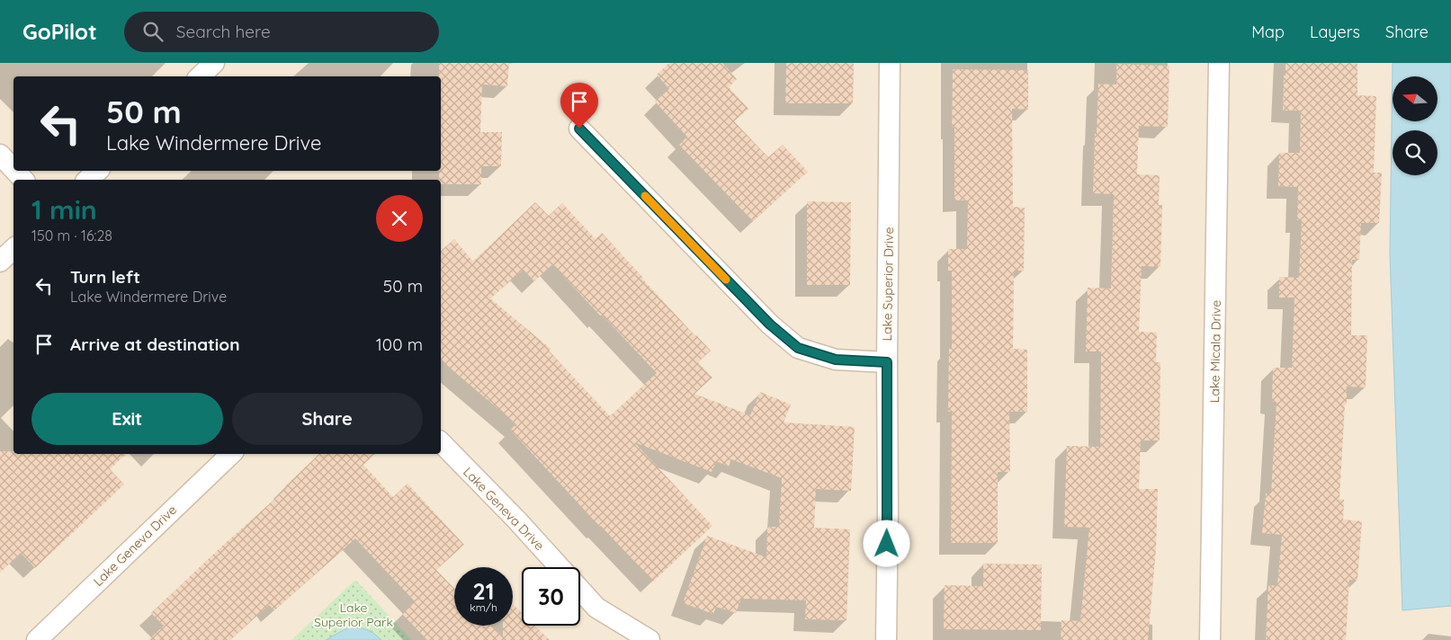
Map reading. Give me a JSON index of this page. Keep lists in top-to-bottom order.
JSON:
{
  "streets": {
    "street": ["Lake Superior Drive", "Lake Micala Drive", "Lake Geneva Drive"]
  },
  "parks": ["Lake Superior Park"],
  "north": "left",
  "page": {
    "header": "GoPilot",
    "search": "Search here",
    "nav": ["Map", "Layers", "Share"],
    "turn": ["50 m", "Lake Windermere Drive"],
    "heading": ["1 min", "150 m · 16:28"],
    "list": [
      {
        "name": "Turn left",
        "note": "Lake Windermere Drive",
        "value": "50 m"
      },
      {
        "name": "Arrive at destination",
        "value": "100 m"
      }
    ],
    "buttons": ["Exit", "Share"],
    "speed": "21 km/h",
    "limit": "30"
  }
}
